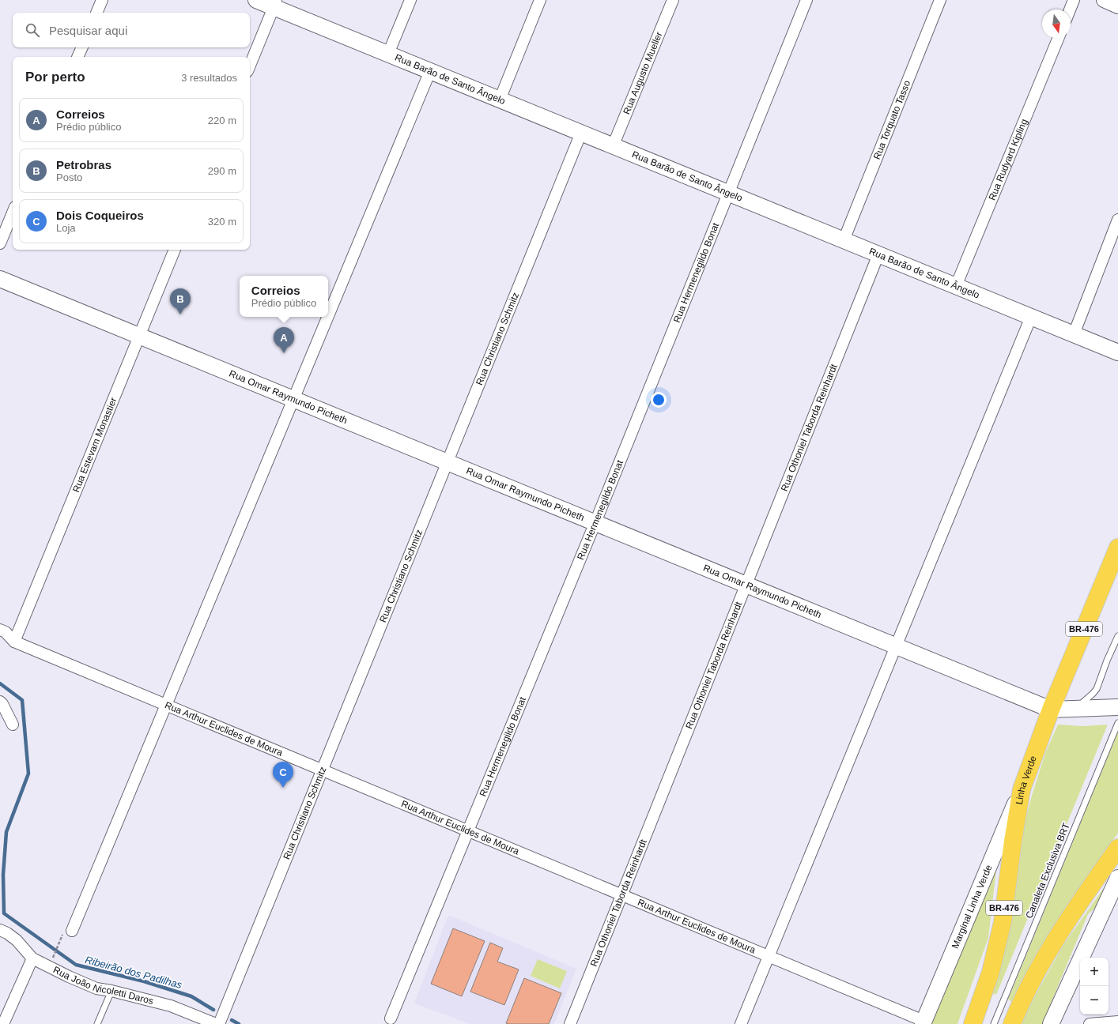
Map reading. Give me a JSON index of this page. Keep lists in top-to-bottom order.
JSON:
{
  "streets": {
    "highway": ["BR-476", "Linha Verde"],
    "main road": ["Rua Barão de Santo Ângelo", "Rua Omar Raymundo Picheth", "Marginal Linha Verde"],
    "street": [
      "Rua Augusto Mueller",
      "Rua Torquato Tasso",
      "Rua Rudyard Kipling",
      "Rua Hermenegildo Bonat",
      "Rua Christiano Schmitz",
      "Rua Othoniel Taborda Reinhardt",
      "Rua Estevam Monastier",
      "Rua Arthur Euclides de Moura",
      "Rua João Nicoletti Daros"
    ],
    "lane": ["Canaleta Exclusiva BRT"]
  },
  "crossings": [
    ["Rua Augusto Mueller", "Rua Barão de Santo Ângelo"],
    ["Rua Barão de Santo Ângelo", "Rua Torquato Tasso"],
    ["Rua Barão de Santo Ângelo", "Rua Rudyard Kipling"],
    ["Rua Barão de Santo Ângelo", "Rua Hermenegildo Bonat"],
    ["Rua Barão de Santo Ângelo", "Rua Christiano Schmitz"],
    ["Rua Barão de Santo Ângelo", "Rua Othoniel Taborda Reinhardt"],
    ["Rua Hermenegildo Bonat", "Rua Omar Raymundo Picheth"],
    ["Rua Hermenegildo Bonat", "Rua Arthur Euclides de Moura"],
    ["Rua Christiano Schmitz", "Rua Omar Raymundo Picheth"],
    ["Rua Christiano Schmitz", "Rua Arthur Euclides de Moura"],
    ["Rua Christiano Schmitz", "Rua João Nicoletti Daros"],
    ["Rua Omar Raymundo Picheth", "Rua Othoniel Taborda Reinhardt"],
    ["Rua Omar Raymundo Picheth", "Rua Estevam Monastier"],
    ["Rua Omar Raymundo Picheth", "Linha Verde"],
    ["Rua Othoniel Taborda Reinhardt", "Rua Arthur Euclides de Moura"],
    ["Rua Estevam Monastier", "Rua Arthur Euclides de Moura"],
    ["Rua Arthur Euclides de Moura", "Marginal Linha Verde"],
    ["Linha Verde", "Marginal Linha Verde"]
  ],
  "water": ["Ribeirão dos Padilhas"],
  "north": "bottom",
  "page": {
    "search": "Pesquisar aqui",
    "heading": ["Por perto", "3 resultados"],
    "list": [
      {
        "mark": "A",
        "name": "Correios",
        "note": "Prédio público",
        "value": "220 m"
      },
      {
        "mark": "B",
        "name": "Petrobras",
        "note": "Posto",
        "value": "290 m"
      },
      {
        "mark": "C",
        "name": "Dois Coqueiros",
        "note": "Loja",
        "value": "320 m"
      }
    ],
    "popup": ["Correios", "Prédio público"],
    "pins": ["B", "A", "C"],
    "map_buttons": ["+", "−"]
  }
}
